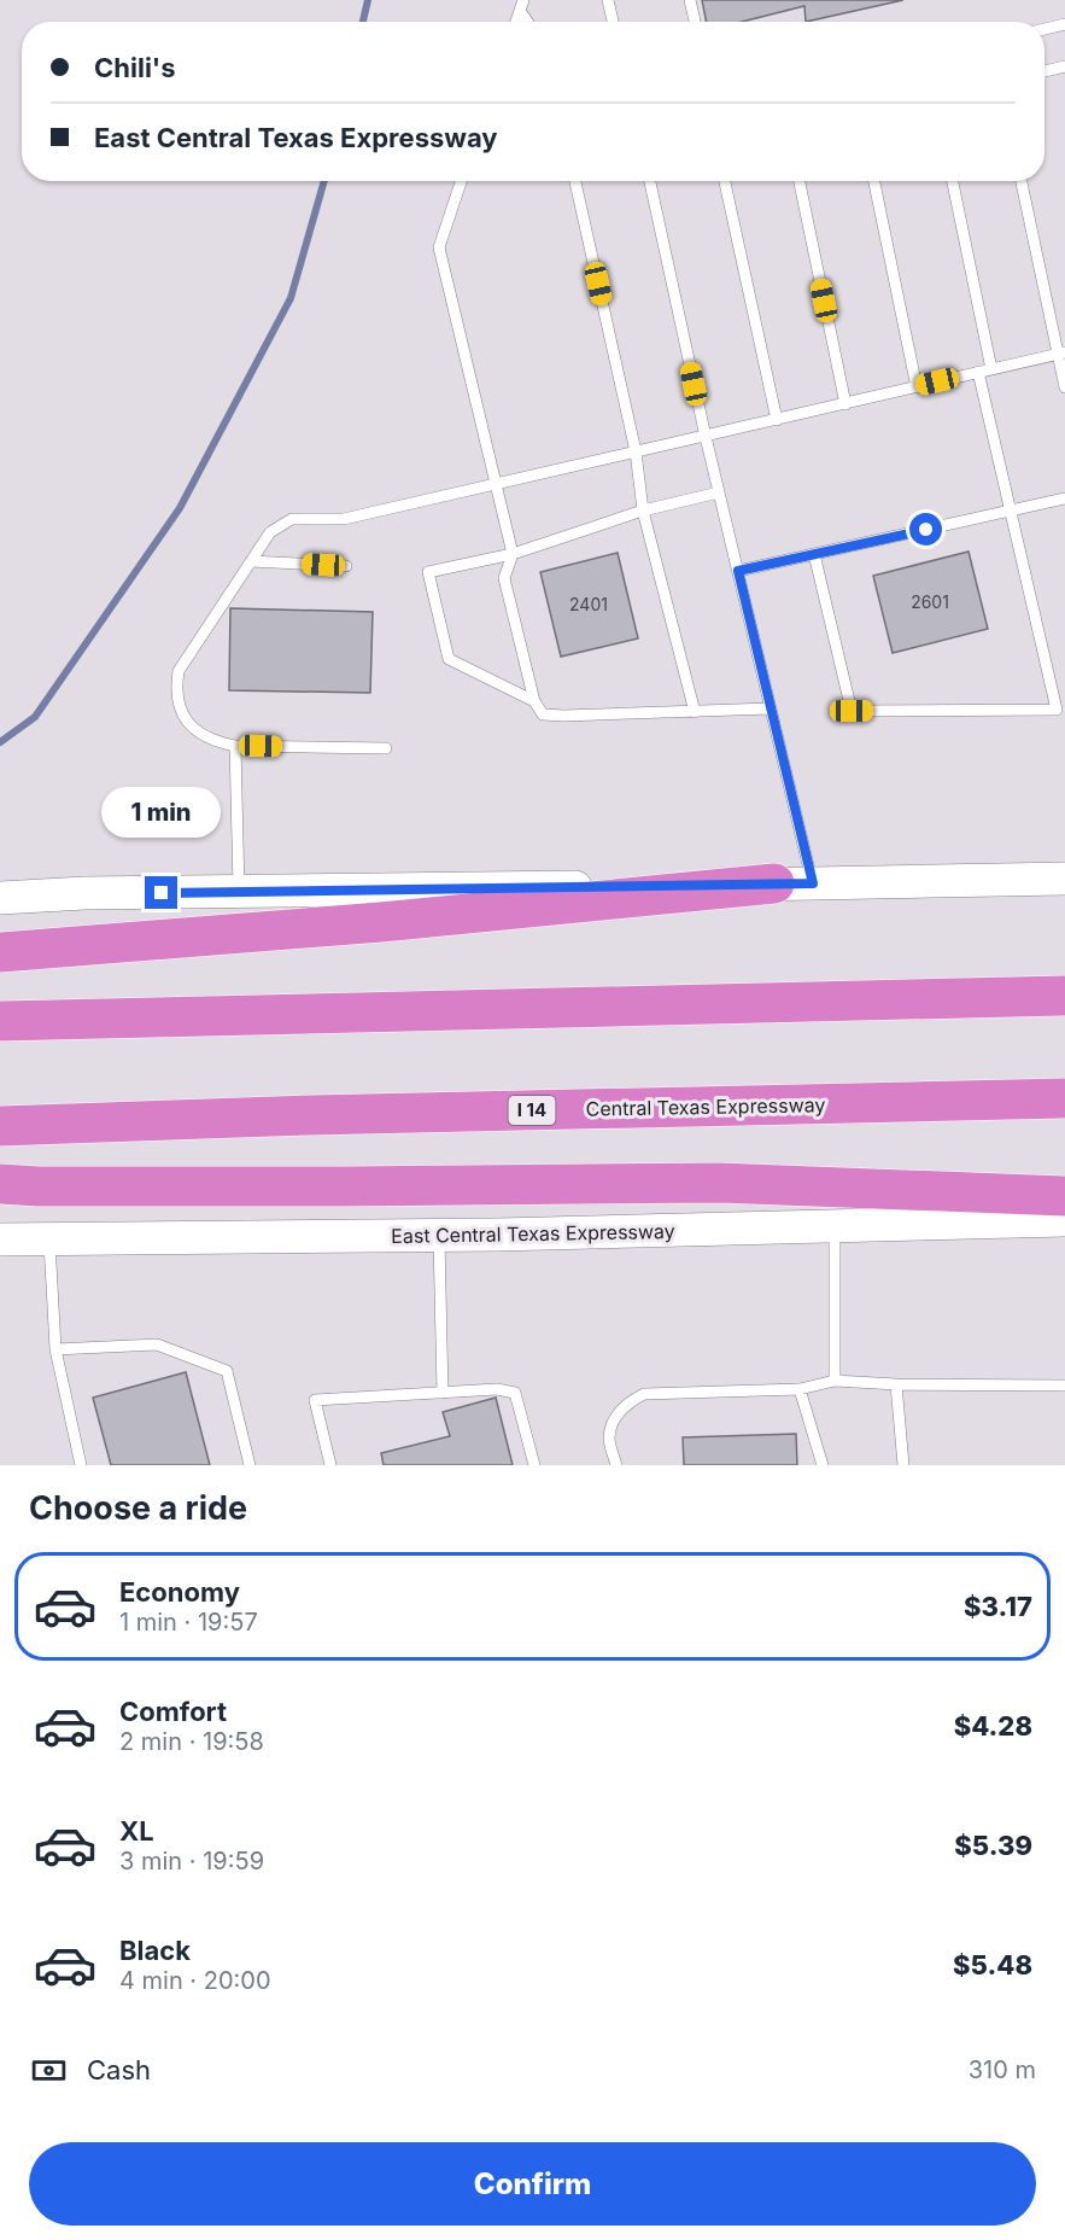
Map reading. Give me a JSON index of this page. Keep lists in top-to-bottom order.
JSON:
{
  "streets": {
    "highway": ["Central Texas Expressway", "I 14"],
    "main road": ["East Central Texas Expressway"]
  },
  "house_numbers": ["2601", "2401"],
  "page": {
    "banner": ["Chili's", "East Central Texas Expressway"],
    "bubble": "1 min",
    "heading": "Choose a ride",
    "list": [
      {
        "name": "Economy",
        "note": "1 min · 19:57",
        "value": "$3.17"
      },
      {
        "name": "Comfort",
        "note": "2 min · 19:58",
        "value": "$4.28"
      },
      {
        "name": "XL",
        "note": "3 min · 19:59",
        "value": "$5.39"
      },
      {
        "name": "Black",
        "note": "4 min · 20:00",
        "value": "$5.48"
      }
    ],
    "pay": ["Cash", "310 m"],
    "buttons": "Confirm"
  }
}
